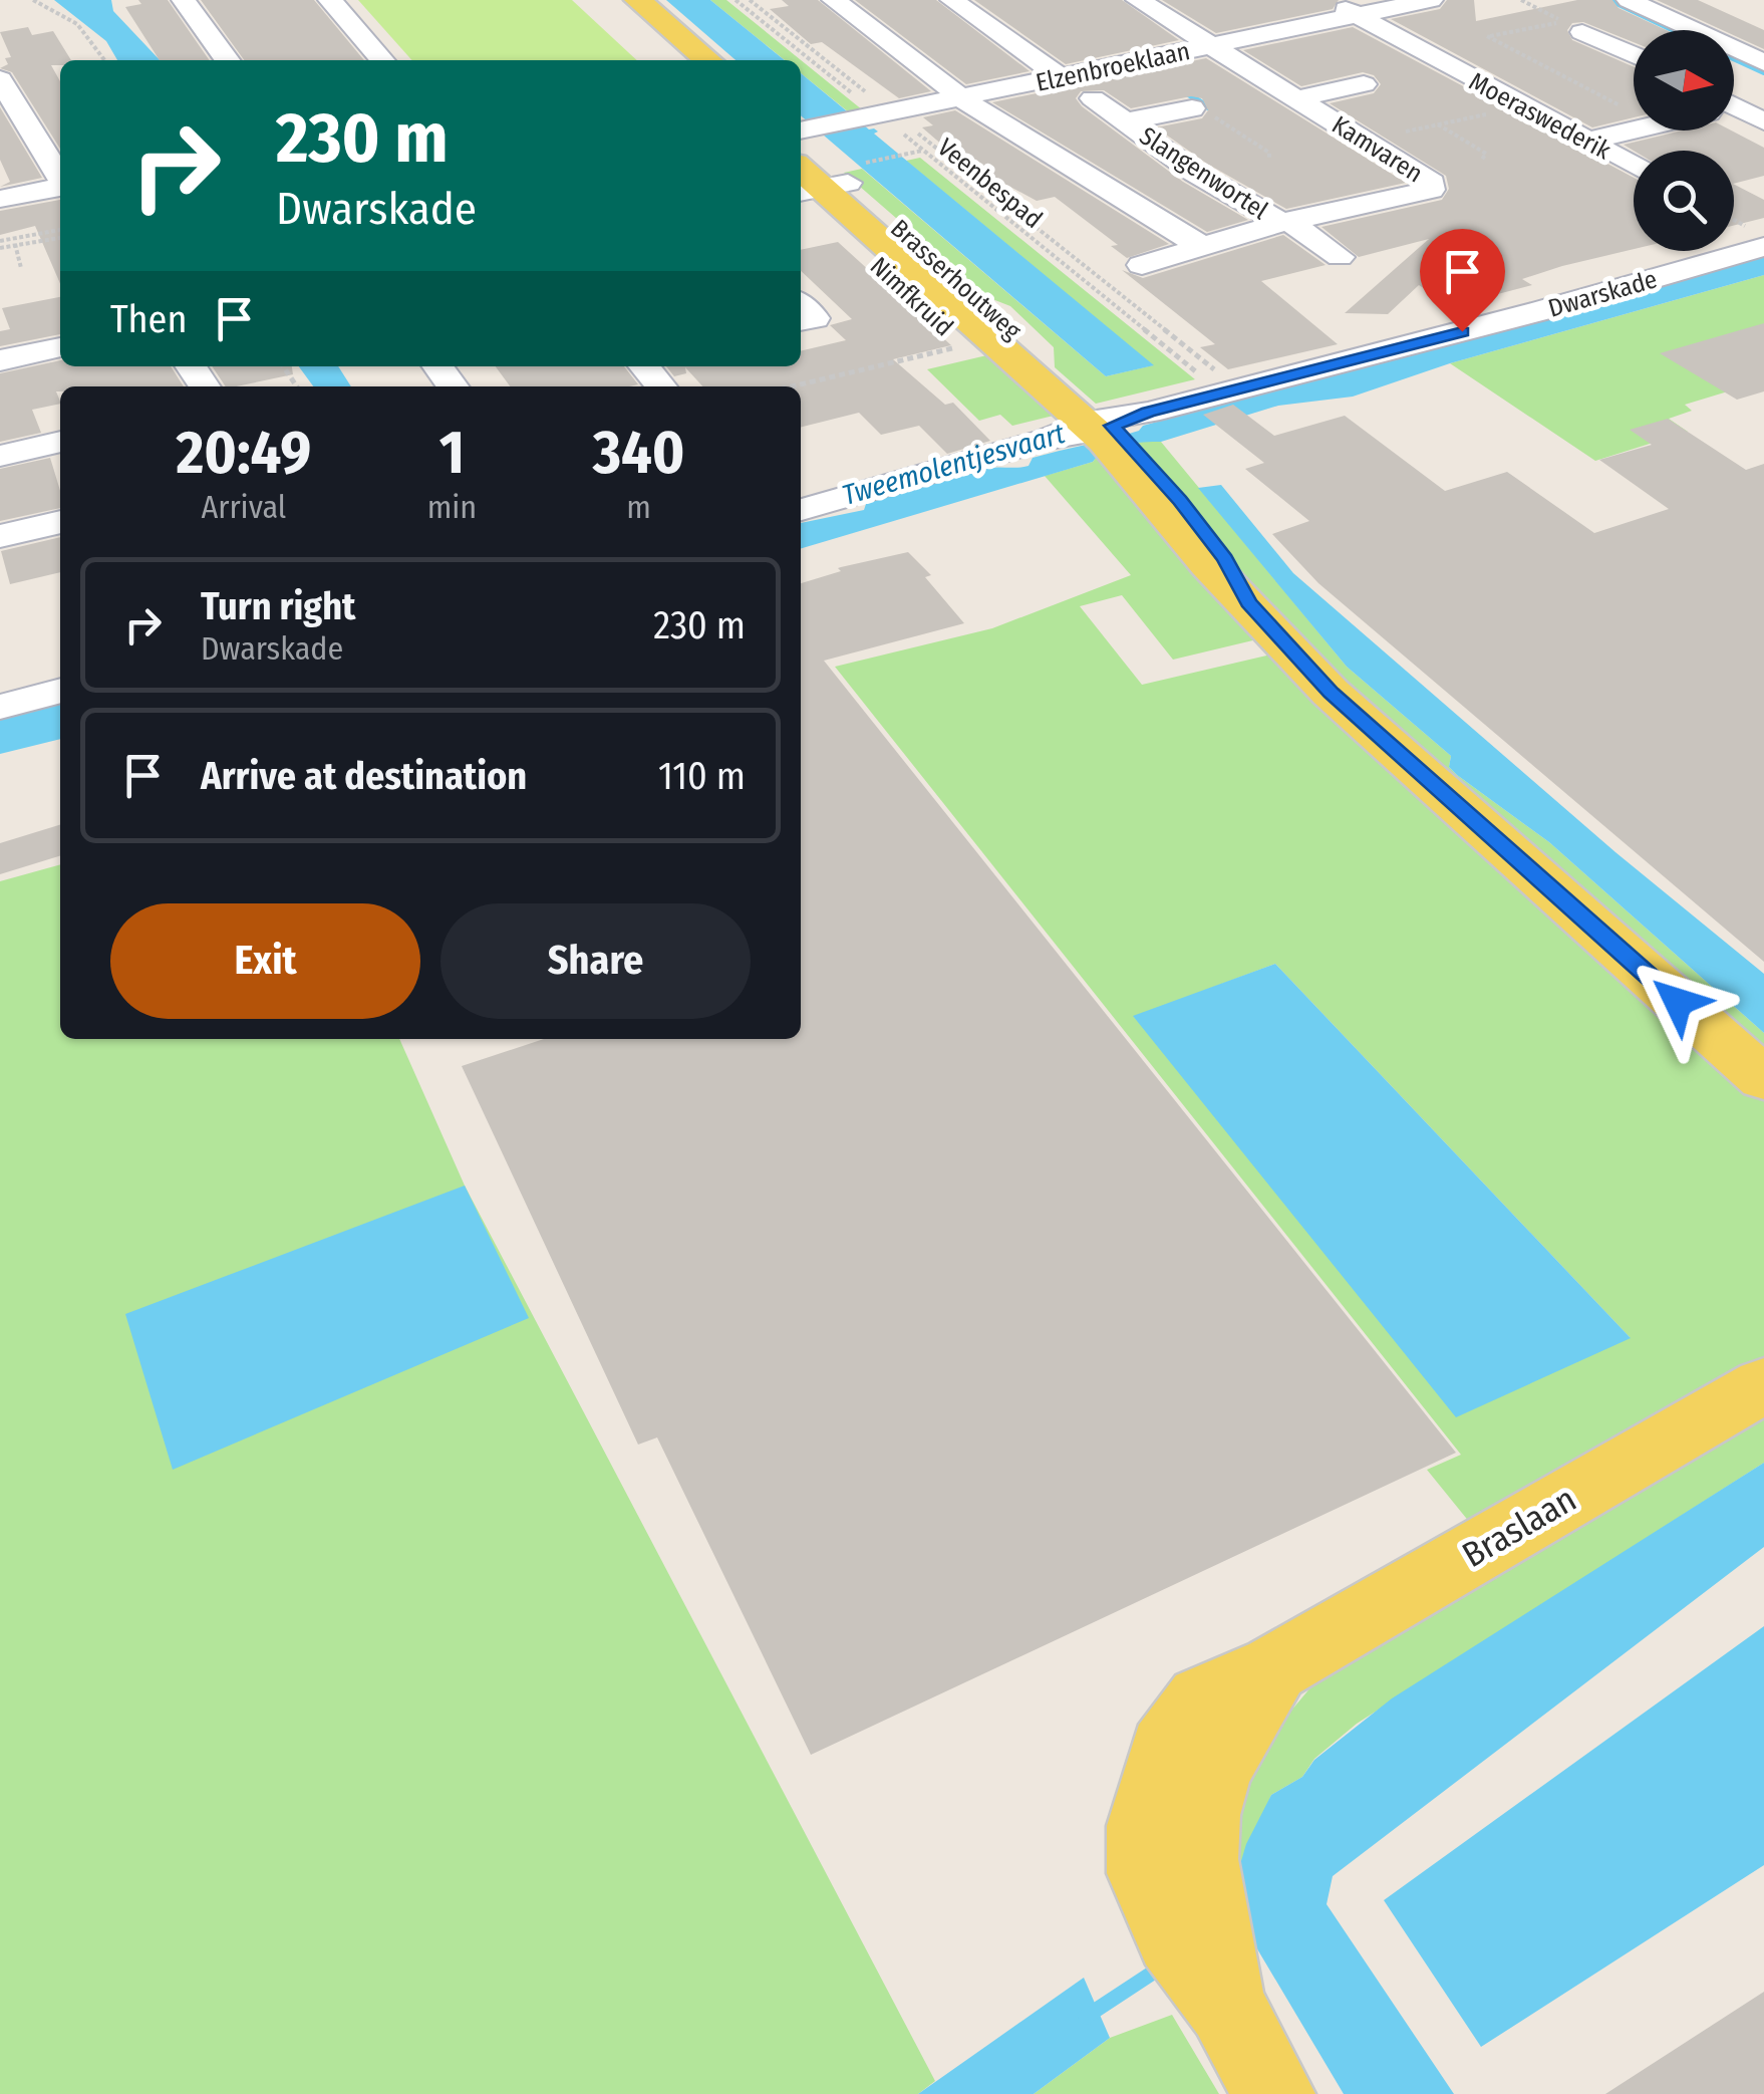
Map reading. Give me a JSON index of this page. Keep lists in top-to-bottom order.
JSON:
{
  "streets": {
    "main road": ["Brasserhoutweg", "Braslaan"],
    "street": [
      "Elzenbroeklaan",
      "Moeraswederik",
      "Kamvaren",
      "Slangenwortel",
      "Dwarskade"
    ],
    "path": ["Veenbespad", "Nimfkruid"]
  },
  "crossings": [
    ["Elzenbroeklaan", "Moeraswederik"],
    ["Elzenbroeklaan", "Kamvaren"],
    ["Elzenbroeklaan", "Veenbespad"],
    ["Kamvaren", "Slangenwortel"],
    ["Veenbespad", "Dwarskade"],
    ["Brasserhoutweg", "Dwarskade"]
  ],
  "water": ["Tweemolentjesvaart"],
  "north": "right",
  "page": {
    "turn": ["230 m", "Dwarskade"],
    "then": "Then",
    "eta": [
      "20:49",
      "Arrival",
      "1",
      "min",
      "340",
      "m"
    ],
    "list": [
      {
        "name": "Turn right",
        "note": "Dwarskade",
        "value": "230 m"
      },
      {
        "name": "Arrive at destination",
        "value": "110 m"
      }
    ],
    "buttons": ["Exit", "Share"]
  }
}
